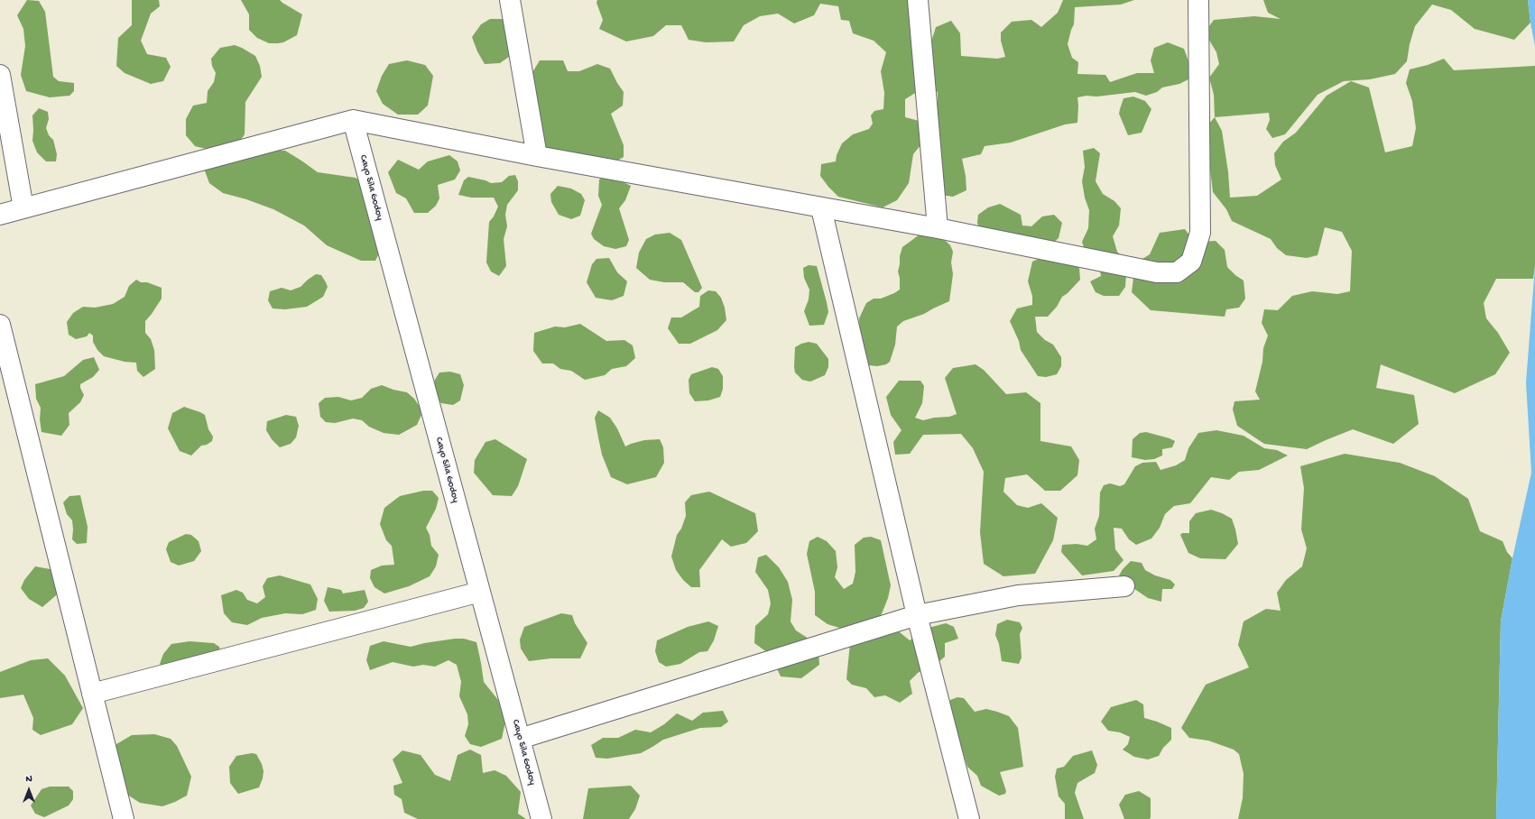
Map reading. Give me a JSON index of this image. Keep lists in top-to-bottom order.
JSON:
{
  "streets": {
    "street": ["Cayo Sila Godoy"]
  },
  "north": "top"
}
